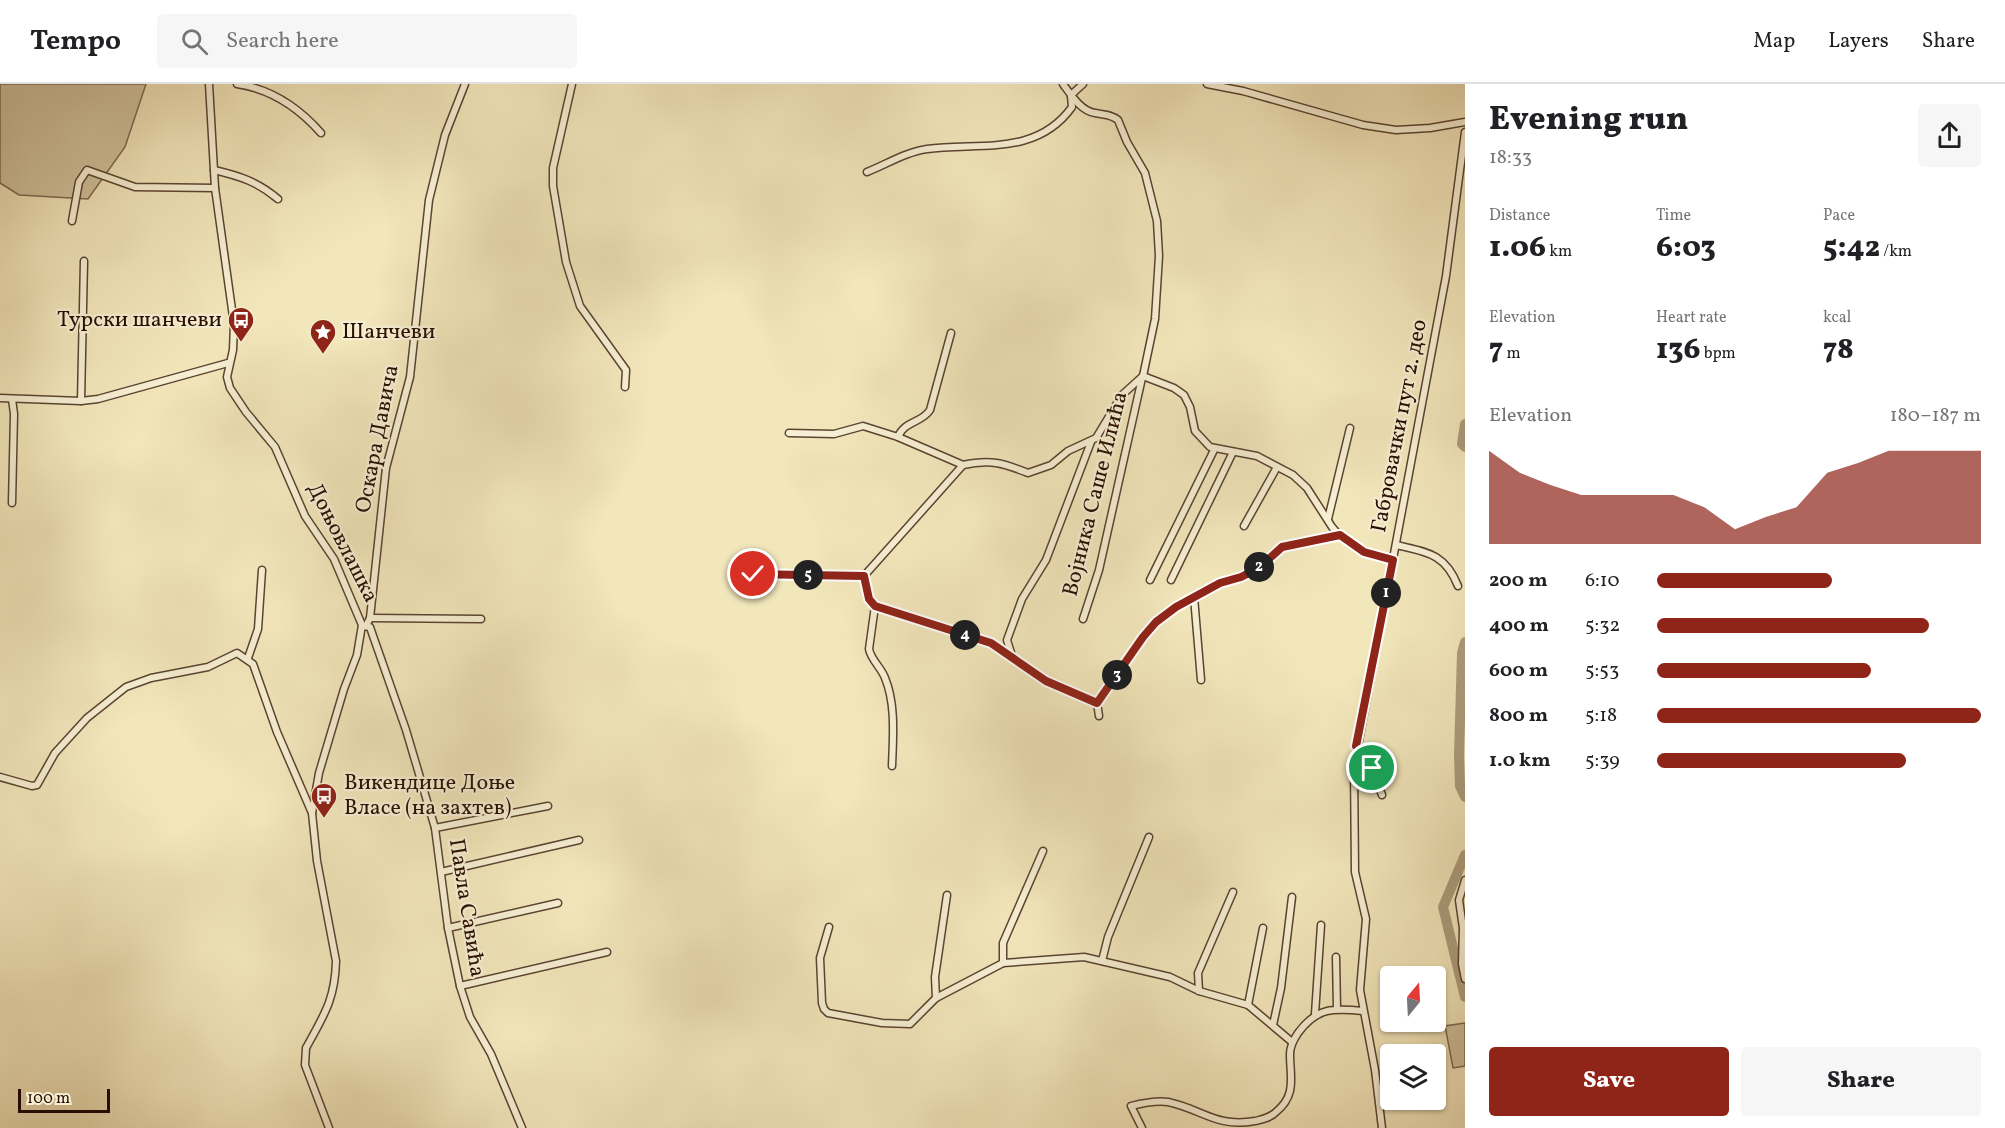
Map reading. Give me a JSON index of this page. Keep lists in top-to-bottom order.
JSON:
{
  "streets": {
    "street": [
      "Габровачки пут 2. део",
      "Оскара Давича",
      "Војника Саше Илића",
      "Доњовлашка",
      "Павла Савића"
    ]
  },
  "crossings": [
    ["Оскара Давича", "Доњовлашка"],
    ["Оскара Давича", "Павла Савића"],
    ["Доњовлашка", "Павла Савића"]
  ],
  "places": {
    "bus stop": ["Турски шанчеви", "Викендице Доње Власе (на захтев)"],
    "place": ["Шанчеви"]
  },
  "scale_bar": "100 m",
  "north": "top",
  "page": {
    "header": "Tempo",
    "search": "Search here",
    "nav": ["Map", "Layers", "Share"],
    "heading": ["Evening run", "18:33"],
    "stats": [
      ["Distance", "1.06 km"],
      ["Time", "6:03"],
      ["Pace", "5:42 /km"],
      ["Elevation", "7 m"],
      ["Heart rate", "136 bpm"],
      ["kcal", "78"]
    ],
    "chart": ["Elevation", "180–187 m"],
    "pins": [
      "2",
      "5",
      "1",
      "4",
      "3"
    ],
    "list": [
      {
        "name": "200 m",
        "note": "6:10"
      },
      {
        "name": "400 m",
        "note": "5:32"
      },
      {
        "name": "600 m",
        "note": "5:53"
      },
      {
        "name": "800 m",
        "note": "5:18"
      },
      {
        "name": "1.0 km",
        "note": "5:39"
      }
    ],
    "buttons": ["Save", "Share"],
    "scale": "100 m"
  }
}
